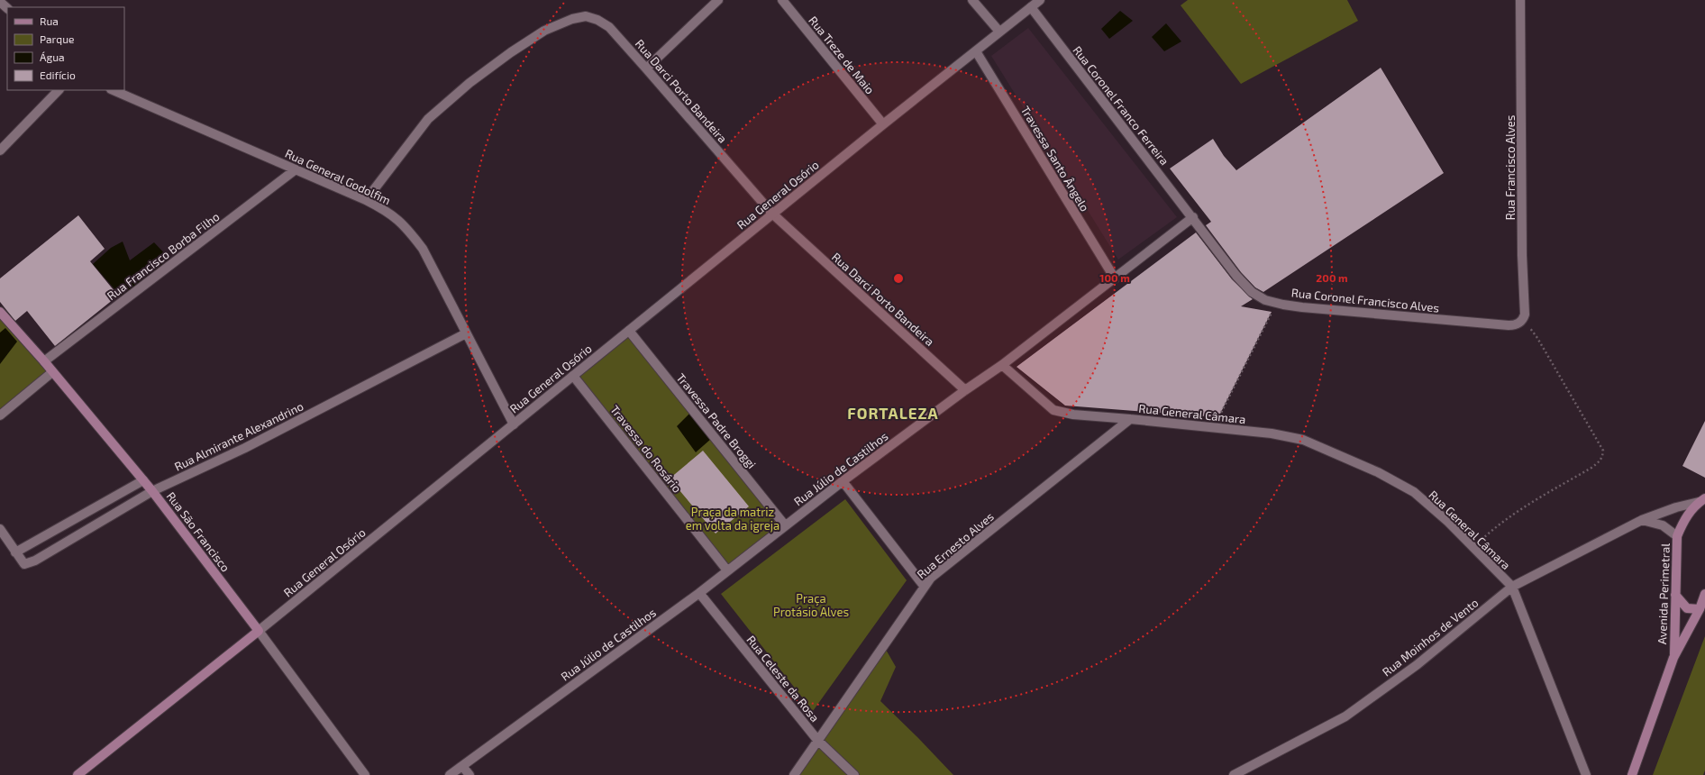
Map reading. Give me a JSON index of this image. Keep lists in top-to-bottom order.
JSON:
{
  "streets": {
    "main road": ["Rua General Osório", "Rua São Francisco", "Avenida Perimetral"],
    "street": [
      "Rua Treze de Maio",
      "Rua Darci Porto Bandeira",
      "Rua Coronel Franco Ferreira",
      "Travessa Santo Ângelo",
      "Rua Francisco Alves",
      "Rua General Godolfim",
      "Rua Francisco Borba Filho",
      "Rua Coronel Francisco Alves",
      "Rua General Câmara",
      "Travessa Padre Broggi",
      "Rua Almirante Alexandrino",
      "Travessa do Rosário",
      "Rua Júlio de Castilhos",
      "Rua Ernesto Alves",
      "Rua Moinhos de Vento",
      "Rua Celeste da Rosa"
    ]
  },
  "crossings": [
    ["Rua Treze de Maio", "Rua General Osório"],
    ["Rua Darci Porto Bandeira", "Rua General Godolfim"],
    ["Rua Darci Porto Bandeira", "Rua General Osório"],
    ["Rua Darci Porto Bandeira", "Rua Júlio de Castilhos"],
    ["Rua Coronel Franco Ferreira", "Rua General Osório"],
    ["Rua Coronel Franco Ferreira", "Rua Coronel Francisco Alves"],
    ["Rua Coronel Franco Ferreira", "Rua Júlio de Castilhos"],
    ["Travessa Santo Ângelo", "Rua General Osório"],
    ["Travessa Santo Ângelo", "Rua Júlio de Castilhos"],
    ["Rua Francisco Alves", "Rua Coronel Francisco Alves"],
    ["Rua General Godolfim", "Rua General Osório"],
    ["Rua General Godolfim", "Rua Francisco Borba Filho"],
    ["Rua General Godolfim", "Rua Almirante Alexandrino"],
    ["Rua General Osório", "Travessa Padre Broggi"],
    ["Rua General Osório", "Travessa do Rosário"],
    ["Rua General Osório", "Rua São Francisco"],
    ["Rua Francisco Borba Filho", "Rua São Francisco"],
    ["Rua Coronel Francisco Alves", "Rua Júlio de Castilhos"],
    ["Rua General Câmara", "Rua Júlio de Castilhos"],
    ["Rua General Câmara", "Rua Ernesto Alves"],
    ["Rua General Câmara", "Rua Moinhos de Vento"],
    ["Travessa Padre Broggi", "Rua Júlio de Castilhos"],
    ["Rua Almirante Alexandrino", "Rua São Francisco"],
    ["Travessa do Rosário", "Rua Júlio de Castilhos"],
    ["Rua Júlio de Castilhos", "Rua Celeste da Rosa"],
    ["Rua Ernesto Alves", "Rua Celeste da Rosa"],
    ["Avenida Perimetral", "Rua Moinhos de Vento"]
  ],
  "districts": ["FORTALEZA"],
  "parks": ["Praça da matriz em volta da igreja", "Praça Protásio Alves"],
  "legend": [
    "Rua",
    "Parque",
    "Água",
    "Edifício"
  ],
  "rings": ["100 m", "200 m"]
}
